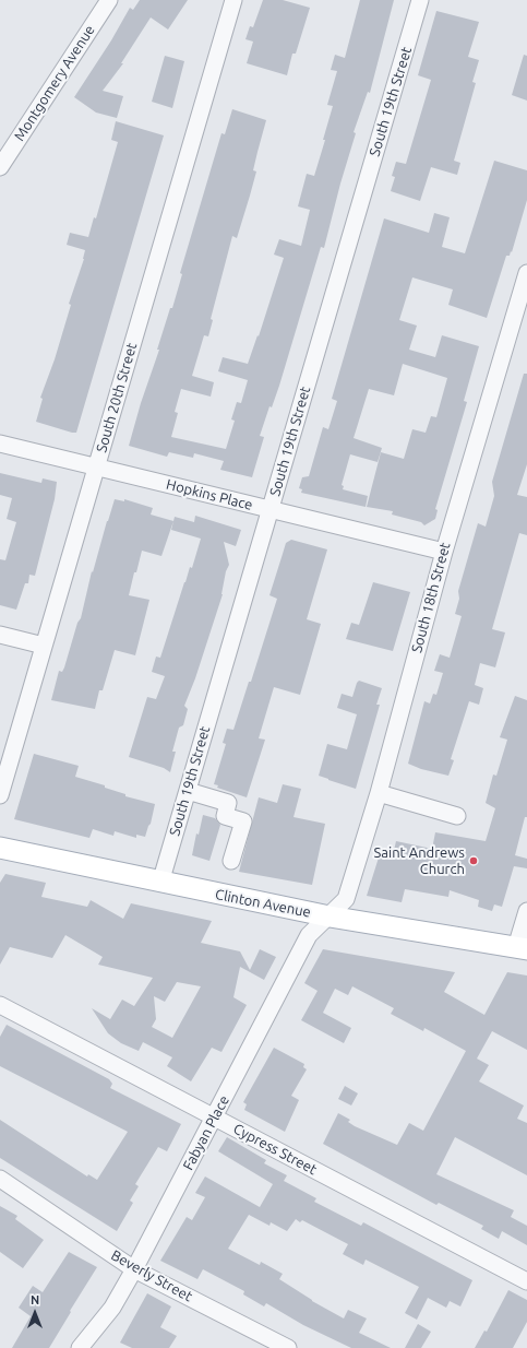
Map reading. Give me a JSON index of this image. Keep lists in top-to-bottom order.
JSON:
{
  "streets": {
    "main road": ["Clinton Avenue"],
    "street": [
      "Montgomery Avenue",
      "South 19th Street",
      "South 20th Street",
      "Hopkins Place",
      "South 18th Street",
      "Fabyan Place",
      "Cypress Street",
      "Beverly Street"
    ]
  },
  "crossings": [
    ["South 19th Street", "Hopkins Place"],
    ["South 19th Street", "Clinton Avenue"],
    ["South 20th Street", "Hopkins Place"],
    ["Hopkins Place", "South 18th Street"],
    ["South 18th Street", "Clinton Avenue"],
    ["South 18th Street", "Fabyan Place"],
    ["Clinton Avenue", "Fabyan Place"],
    ["Fabyan Place", "Cypress Street"],
    ["Fabyan Place", "Beverly Street"]
  ],
  "places": ["Saint Andrews Church"],
  "north": "top"
}
